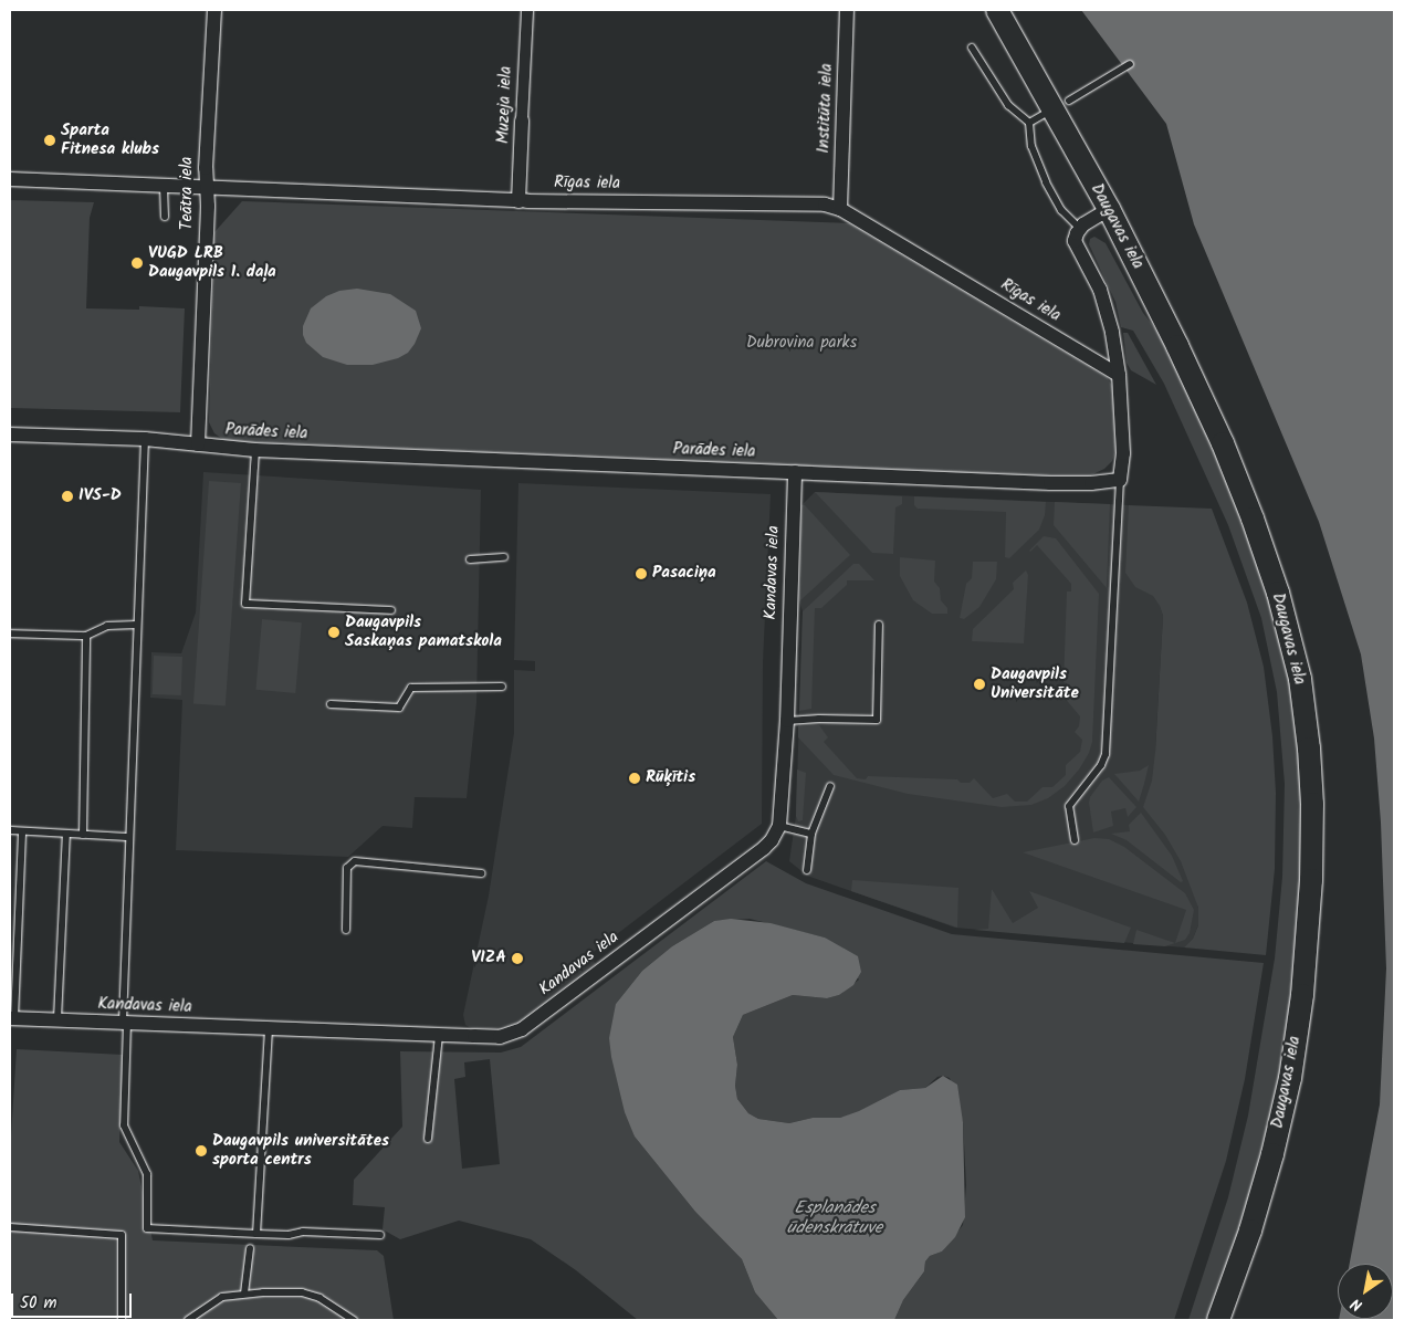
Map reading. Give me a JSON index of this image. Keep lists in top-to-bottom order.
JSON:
{
  "streets": {
    "main road": ["Daugavas iela"],
    "street": [
      "Muzeja iela",
      "Institūta iela",
      "Rīgas iela",
      "Teātra iela",
      "Parādes iela",
      "Kandavas iela"
    ]
  },
  "crossings": [
    ["Muzeja iela", "Rīgas iela"],
    ["Institūta iela", "Rīgas iela"],
    ["Rīgas iela", "Teātra iela"],
    ["Teātra iela", "Parādes iela"],
    ["Parādes iela", "Kandavas iela"]
  ],
  "water": ["Esplanādes ūdenskrātuve"],
  "parks": ["Dubrovina parks"],
  "places": [
    "Sparta Fitnesa klubs",
    "VUGD LRB Daugavpils 1. daļa",
    "IVS-D",
    "Pasaciņa",
    "Daugavpils Saskaņas pamatskola",
    "Daugavpils Universitāte",
    "Rūķītis",
    "VIZA",
    "Daugavpils universitātes sporta centrs"
  ],
  "scale_bar": "50 m",
  "north": "bottom left"
}
